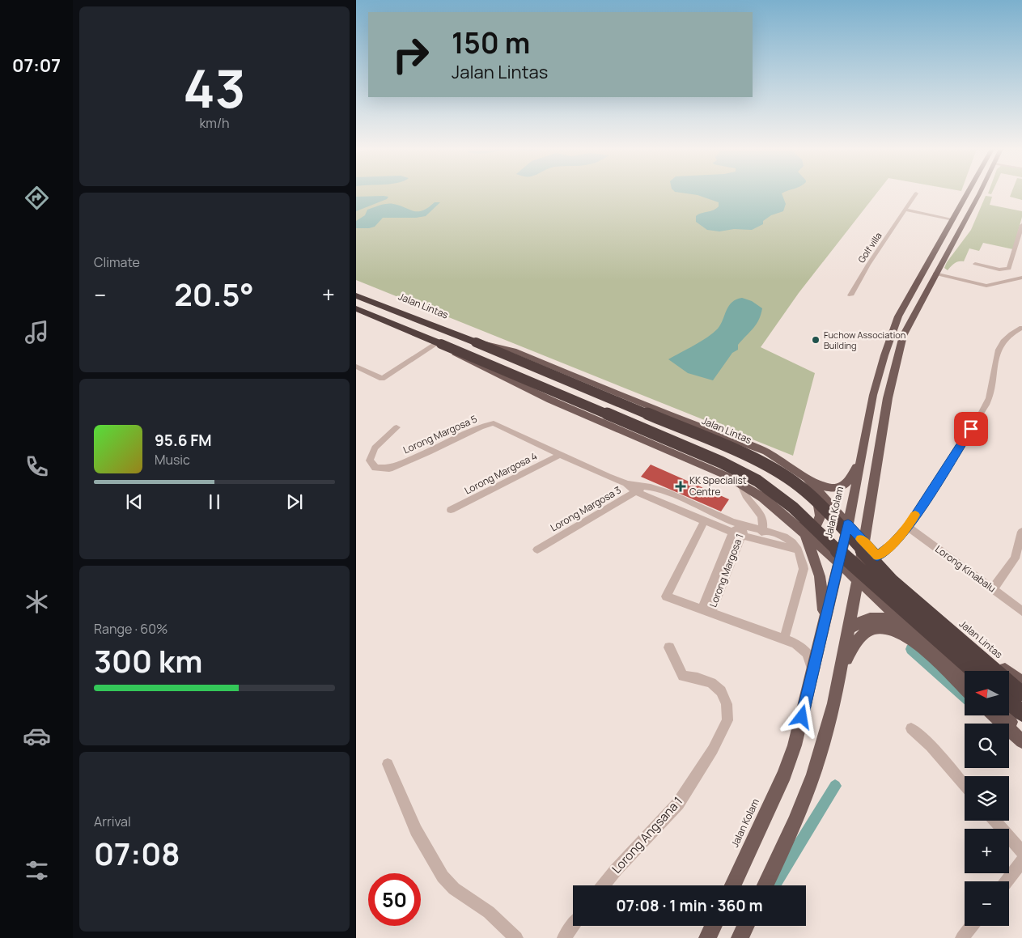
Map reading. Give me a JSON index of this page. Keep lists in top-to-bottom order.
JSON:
{
  "streets": {
    "highway": ["Jalan Lintas"],
    "main road": ["Jalan Kolam"],
    "street": [
      "Golf villa",
      "Lorong Margosa 5",
      "Lorong Margosa 4",
      "Lorong Margosa 3",
      "Lorong Kinabalu",
      "Lorong Margosa 1",
      "Lorong Angsana 1"
    ]
  },
  "crossings": [
    ["Jalan Lintas", "Jalan Kolam"],
    ["Lorong Margosa 5", "Lorong Margosa 4"],
    ["Lorong Margosa 5", "Lorong Margosa 3"],
    ["Lorong Margosa 5", "Lorong Margosa 1"]
  ],
  "places": {
    "other": ["Fuchow Association Building"],
    "health": ["KK Specialist Centre"]
  },
  "north": "left",
  "page": {
    "tabs": "07:07",
    "tile": [
      ["43", "km/h"],
      "Climate",
      ["Range · 60%", "300 km"],
      ["Arrival", "07:08"]
    ],
    "turn": ["150 m", "Jalan Lintas"],
    "heat": ["−", "20.5°", "+"],
    "song": ["95.6 FM", "Music"],
    "map_buttons": ["+", "−"],
    "limit": "50",
    "trip": "07:08 · 1 min · 360 m"
  }
}
